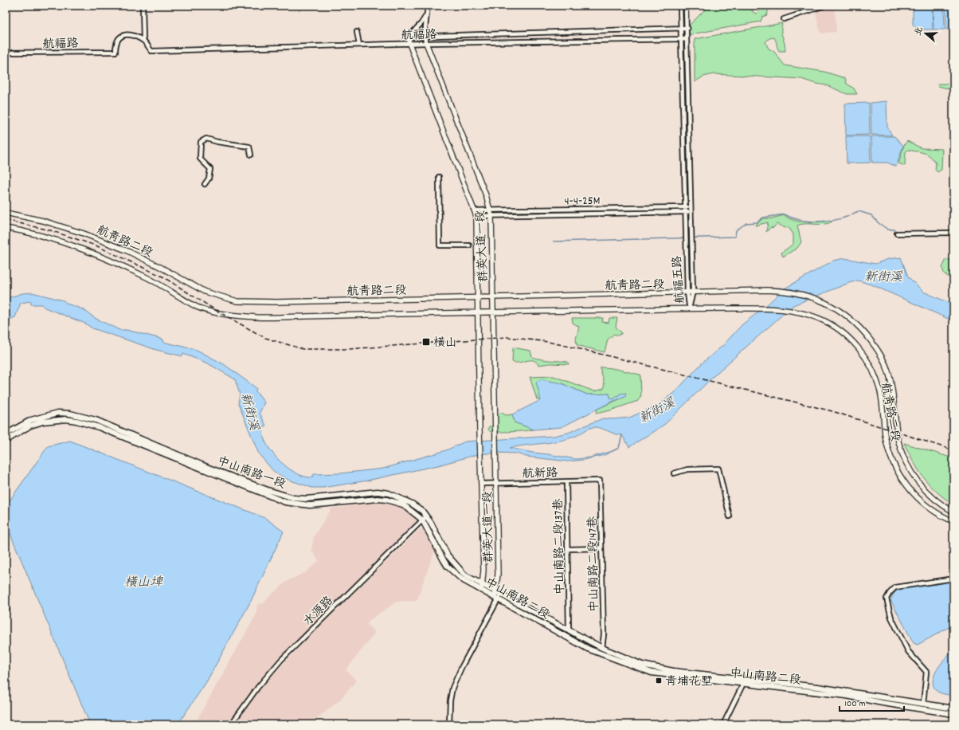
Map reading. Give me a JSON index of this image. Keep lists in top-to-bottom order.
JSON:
{
  "streets": {
    "main road": ["中山南路一段", "中山南路二段"],
    "street": [
      "航福路",
      "4-4-25M",
      "航青路二段",
      "群英大道一段",
      "航福五路",
      "航新路",
      "中山南路二段137巷",
      "中山南路二段147巷",
      "水源路"
    ]
  },
  "crossings": [
    ["航福路", "群英大道一段"],
    ["航福路", "航福五路"],
    ["4-4-25M", "群英大道一段"],
    ["4-4-25M", "航福五路"],
    ["航青路二段", "群英大道一段"],
    ["航青路二段", "航福五路"],
    ["群英大道一段", "航新路"],
    ["群英大道一段", "中山南路二段"],
    ["中山南路一段", "中山南路二段"],
    ["中山南路一段", "水源路"],
    ["航新路", "中山南路二段137巷"],
    ["航新路", "中山南路二段147巷"],
    ["中山南路二段137巷", "中山南路二段"],
    ["中山南路二段147巷", "中山南路二段"]
  ],
  "water": ["新街溪", "橫山埤"],
  "places": {
    "transit": ["橫山", "青埔花墅"]
  },
  "scale_bar": "100 m",
  "north": "left"
}
